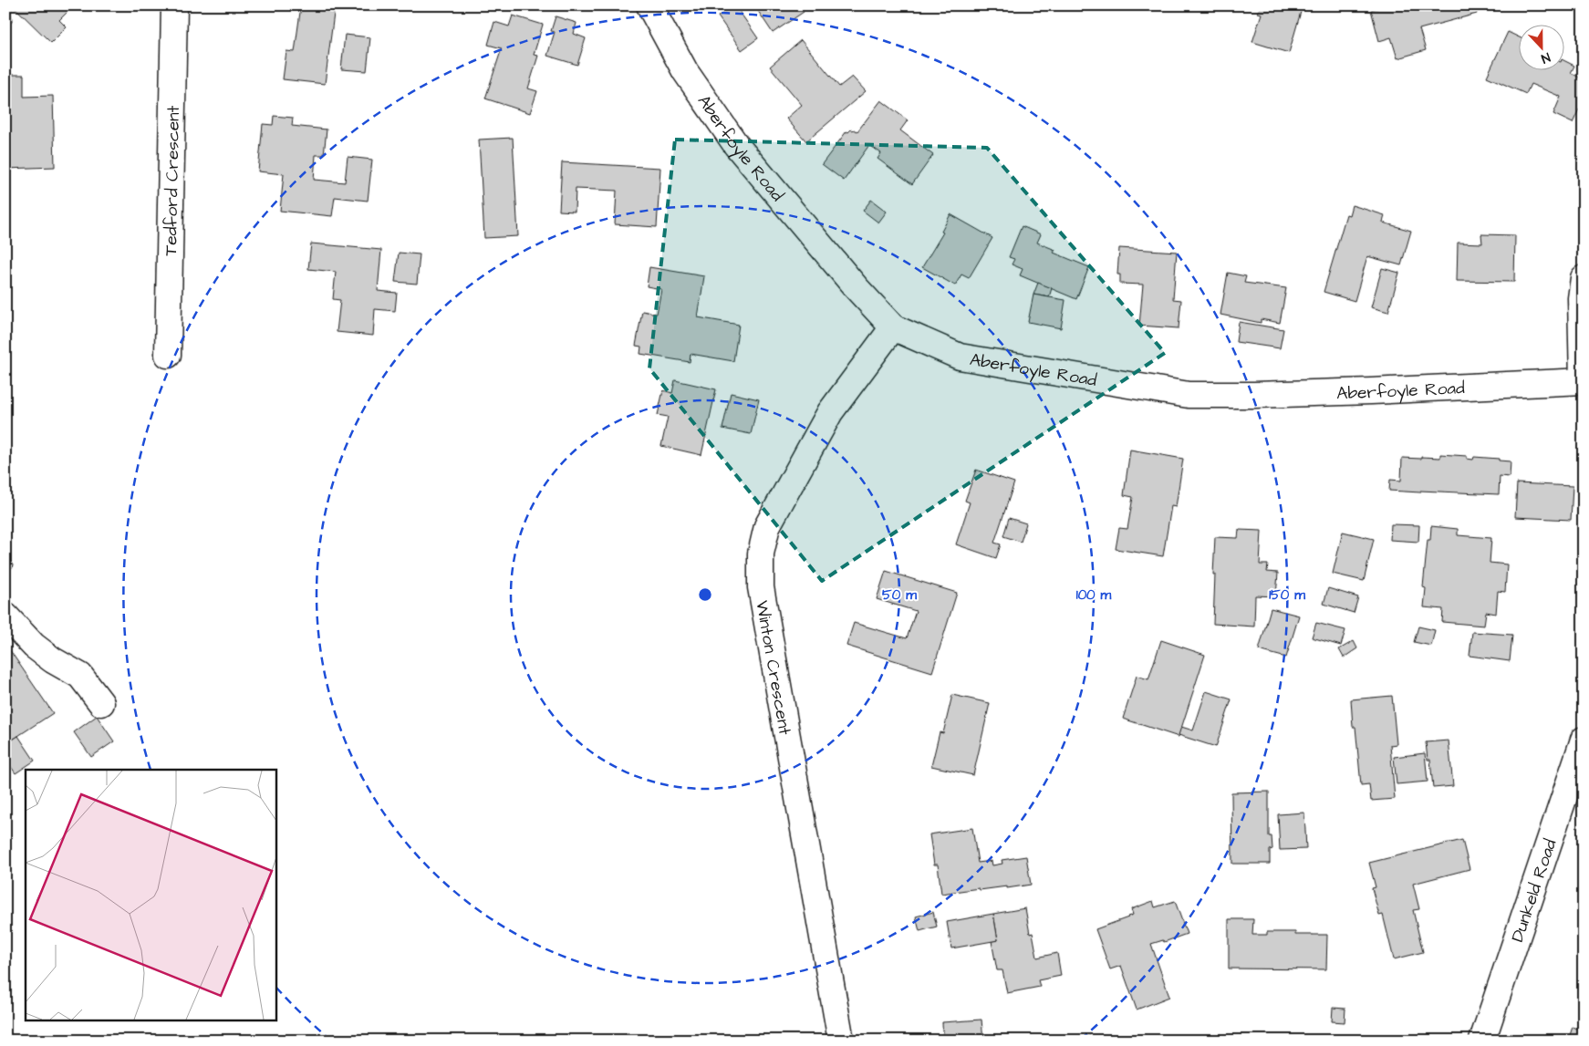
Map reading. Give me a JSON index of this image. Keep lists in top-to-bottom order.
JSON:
{
  "streets": {
    "street": [
      "Aberfoyle Road",
      "Tedford Crescent",
      "Winton Crescent",
      "Dunkeld Road"
    ]
  },
  "crossings": [
    ["Aberfoyle Road", "Winton Crescent"]
  ],
  "north": "bottom",
  "rings": ["50 m", "100 m", "150 m"]
}
